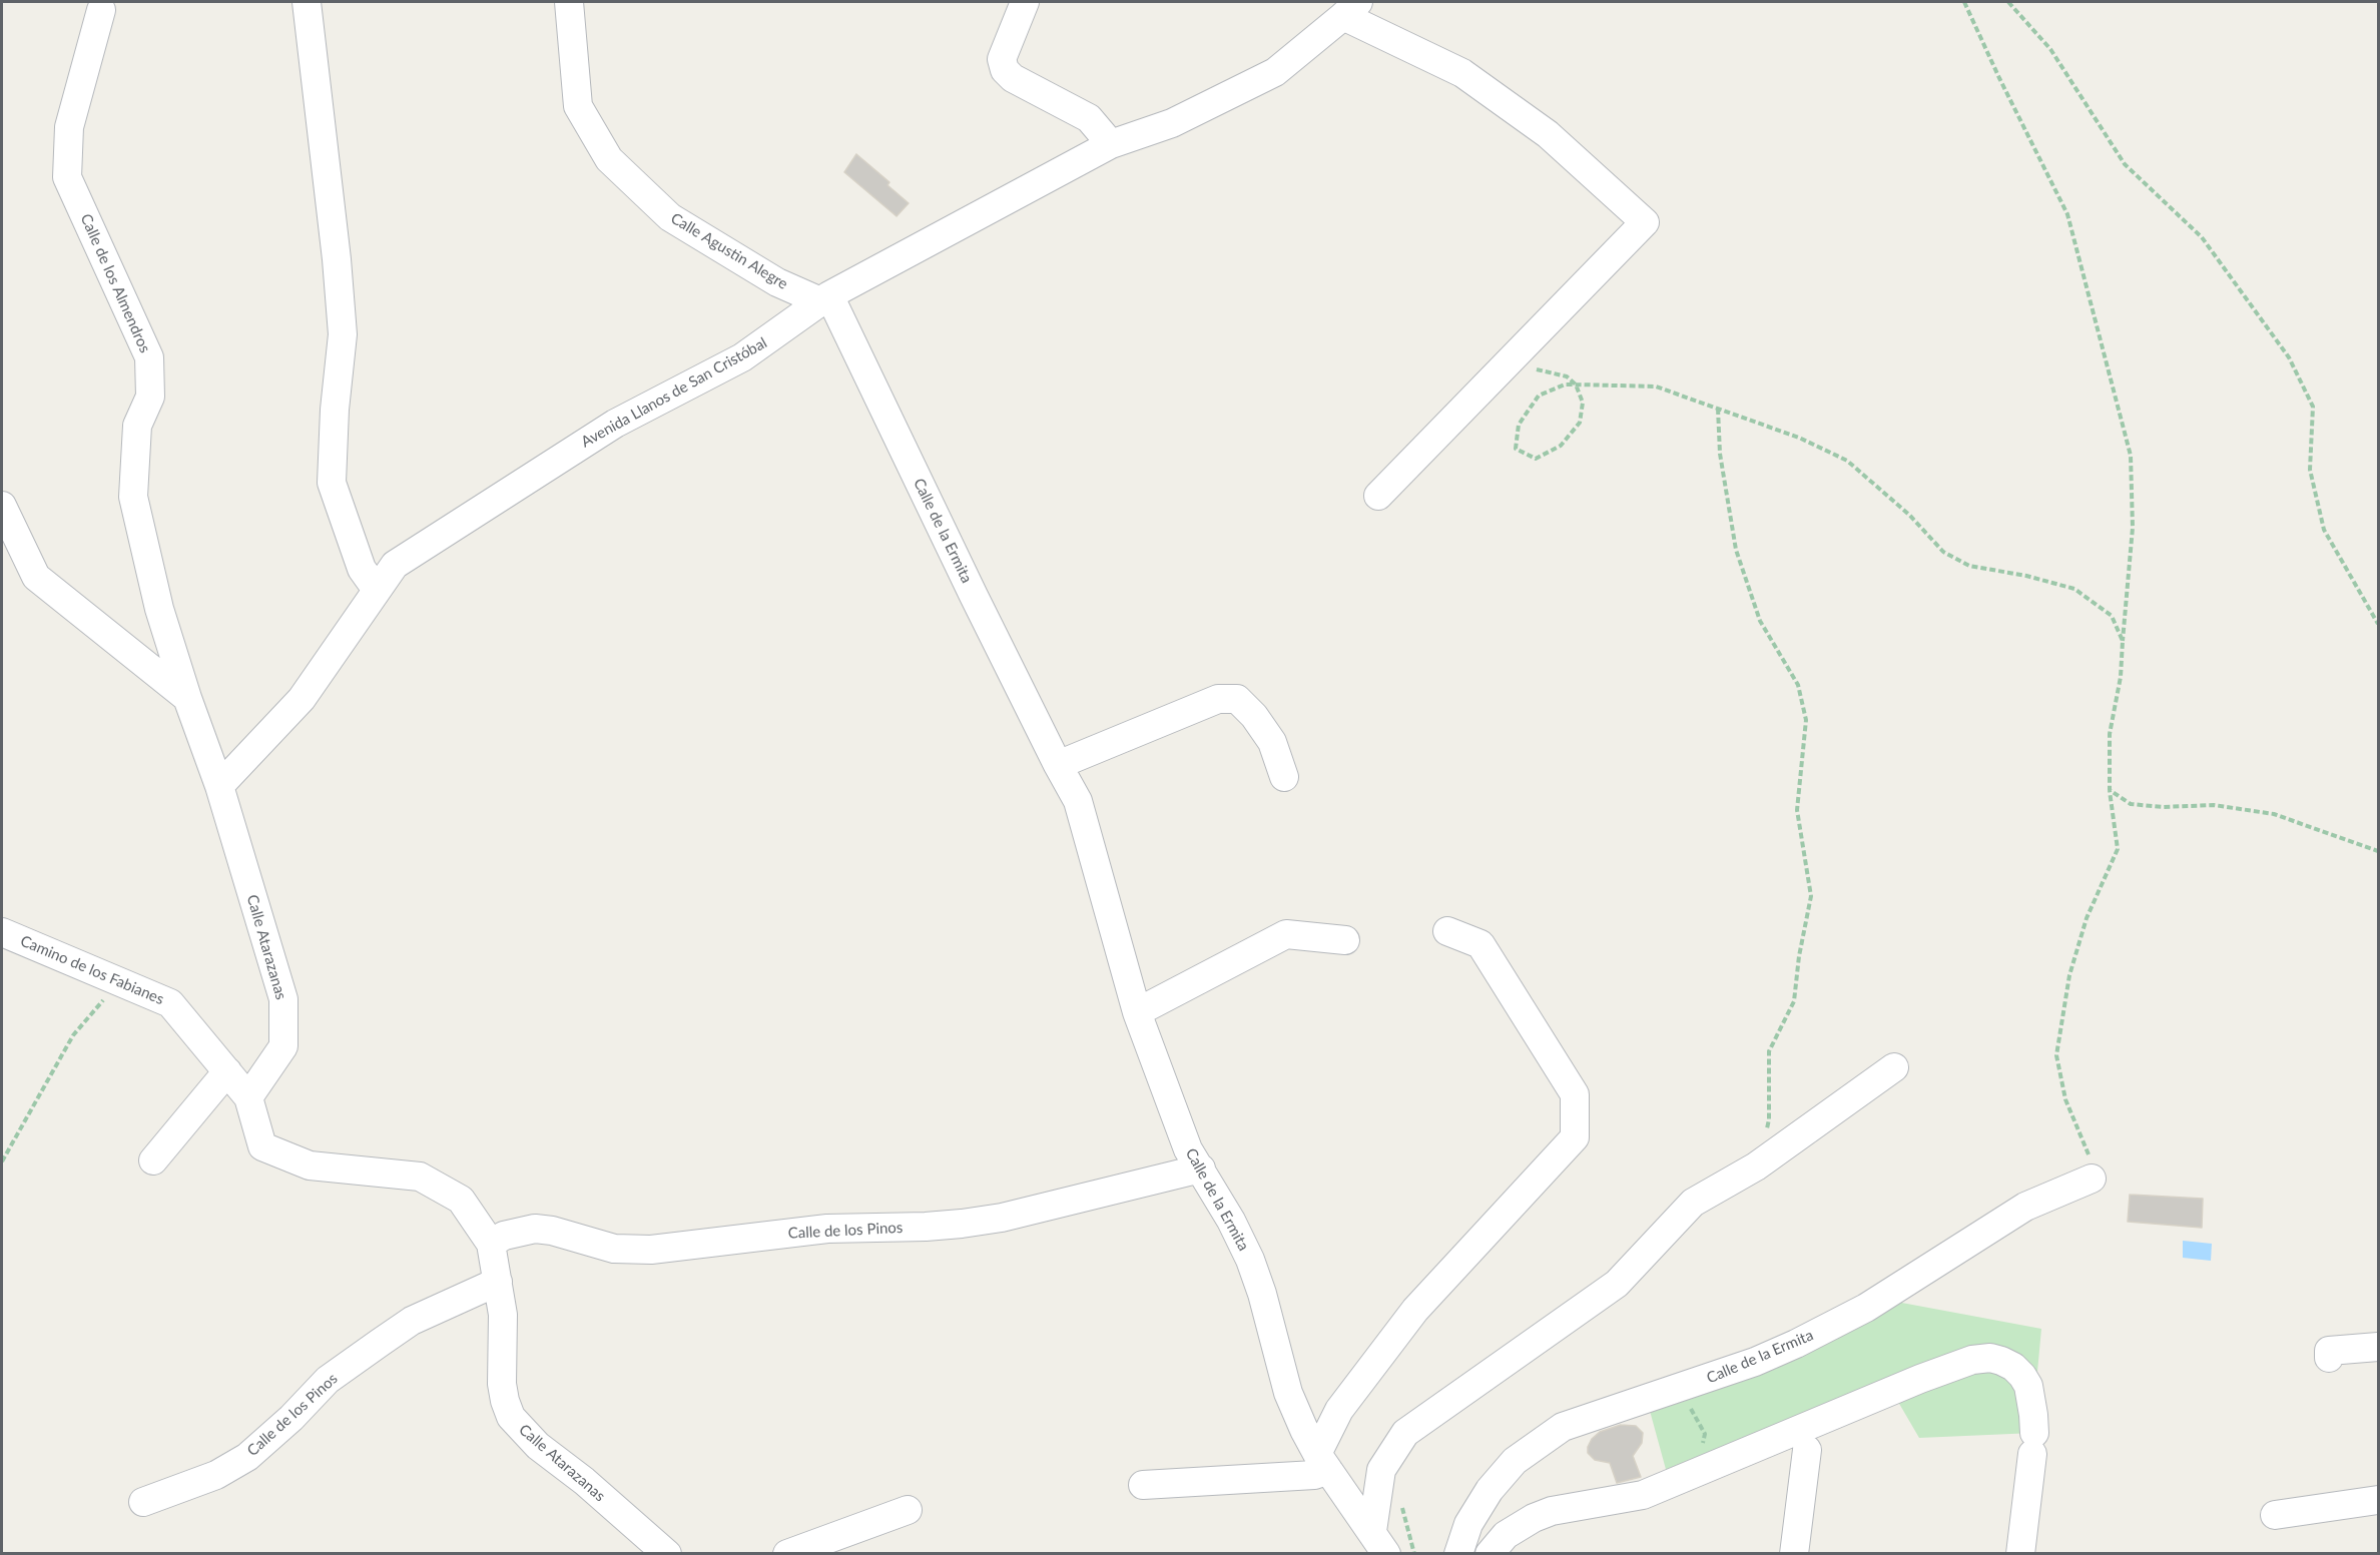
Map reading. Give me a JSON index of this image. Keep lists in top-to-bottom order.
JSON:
{
  "streets": {
    "street": [
      "Calle Agustin Alegre",
      "Calle de los Almendros",
      "Avenida Llanos de San Cristóbal",
      "Calle de la Ermita",
      "Calle Atarazanas",
      "Camino de los Fabianes",
      "Calle de los Pinos"
    ]
  },
  "crossings": [
    ["Calle Agustin Alegre", "Avenida Llanos de San Cristóbal"],
    ["Calle Agustin Alegre", "Calle de la Ermita"],
    ["Calle de los Almendros", "Calle Atarazanas"],
    ["Avenida Llanos de San Cristóbal", "Calle de la Ermita"],
    ["Avenida Llanos de San Cristóbal", "Calle Atarazanas"],
    ["Calle de la Ermita", "Calle de los Pinos"],
    ["Calle Atarazanas", "Camino de los Fabianes"],
    ["Calle Atarazanas", "Calle de los Pinos"]
  ]
}
